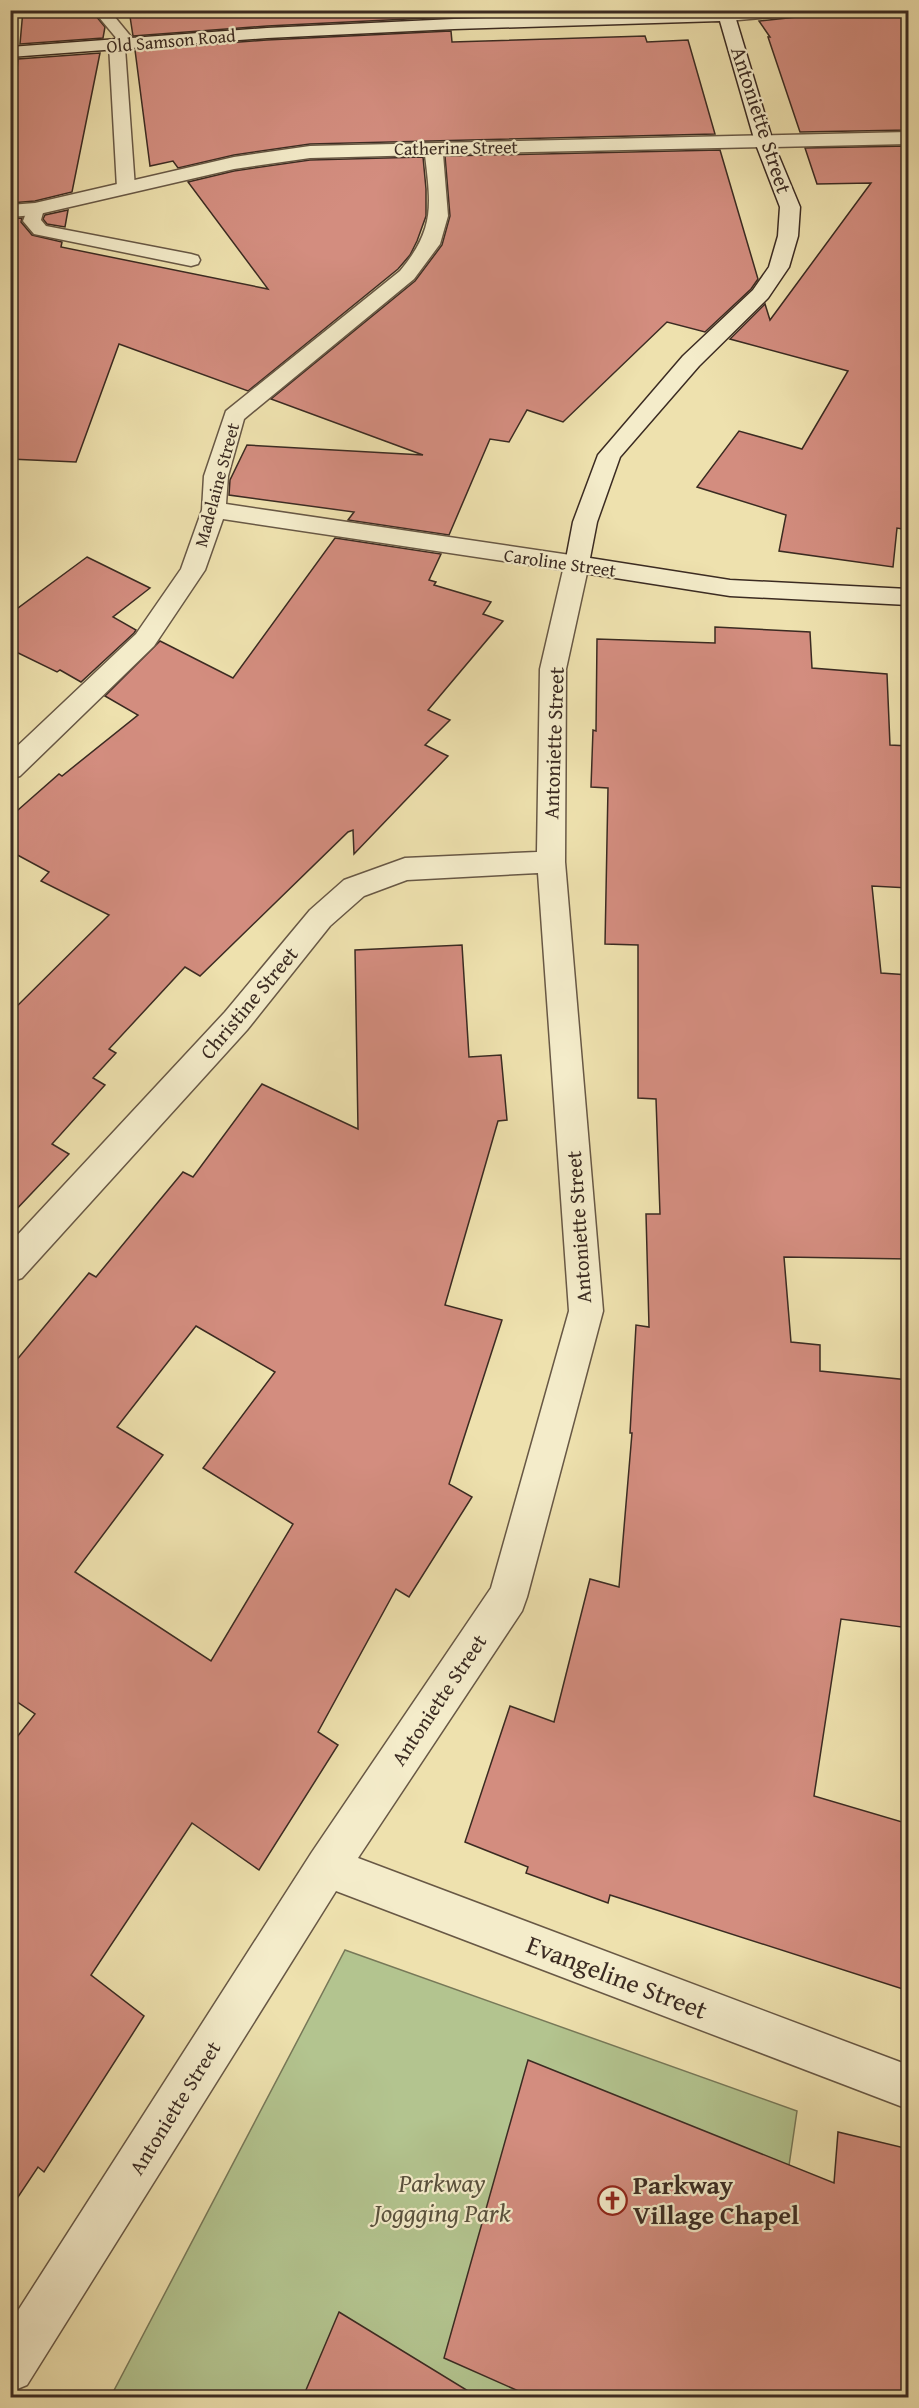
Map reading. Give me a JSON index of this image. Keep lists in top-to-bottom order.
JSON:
{
  "streets": {
    "street": [
      "Old Samson Road",
      "Antoniette Street",
      "Catherine Street",
      "Madelaine Street",
      "Caroline Street",
      "Christine Street",
      "Evangeline Street"
    ]
  },
  "crossings": [
    ["Old Samson Road", "Antoniette Street"],
    ["Antoniette Street", "Catherine Street"],
    ["Antoniette Street", "Caroline Street"],
    ["Antoniette Street", "Christine Street"],
    ["Antoniette Street", "Evangeline Street"],
    ["Catherine Street", "Madelaine Street"],
    ["Madelaine Street", "Caroline Street"]
  ],
  "parks": ["Parkway Joggging Park"],
  "places": {
    "church": ["Parkway Village Chapel"]
  }
}
